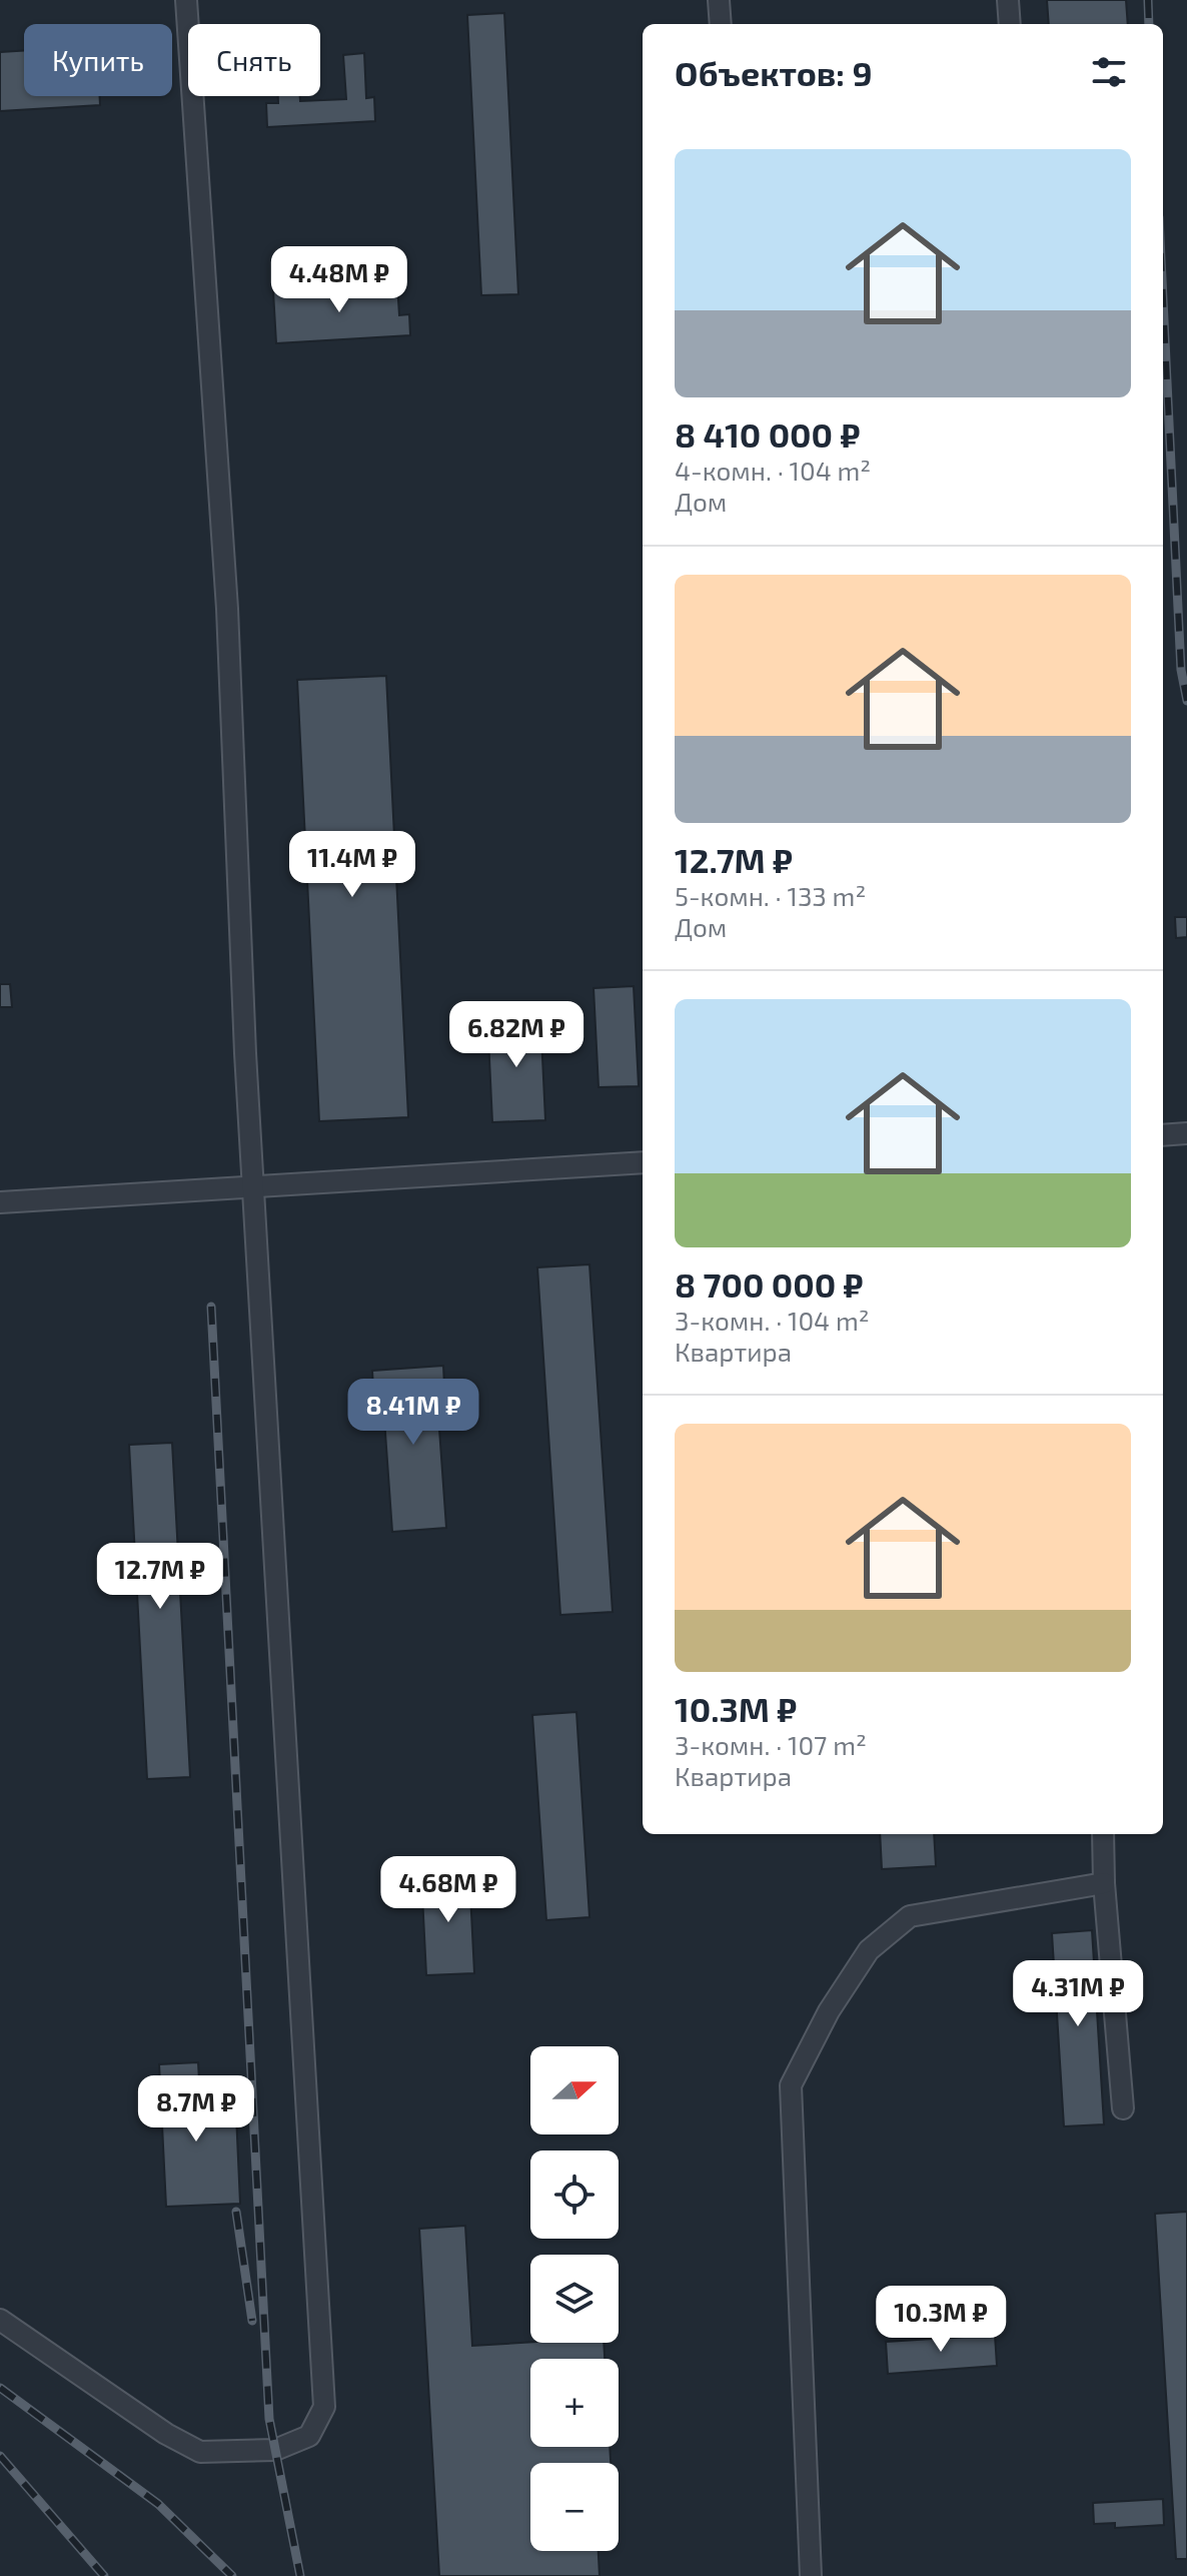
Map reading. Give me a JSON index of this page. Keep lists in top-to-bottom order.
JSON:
{
  "north": "right",
  "page": {
    "chip": ["Купить", "Снять"],
    "heading": "Объектов: 9",
    "list": [
      {
        "name": "8 410 000 ₽",
        "note": "4-комн. · 104 m² · Дом"
      },
      {
        "name": "12.7M ₽",
        "note": "5-комн. · 133 m² · Дом"
      },
      {
        "name": "8 700 000 ₽",
        "note": "3-комн. · 104 m² · Квартира"
      },
      {
        "name": "10.3M ₽",
        "note": "3-комн. · 107 m² · Квартира"
      }
    ],
    "price": [
      "4.48M ₽",
      "11.4M ₽",
      "6.82M ₽",
      "8.41M ₽",
      "12.7M ₽",
      "4.68M ₽",
      "4.31M ₽",
      "8.7M ₽",
      "10.3M ₽"
    ],
    "map_buttons": ["+", "−"]
  }
}
